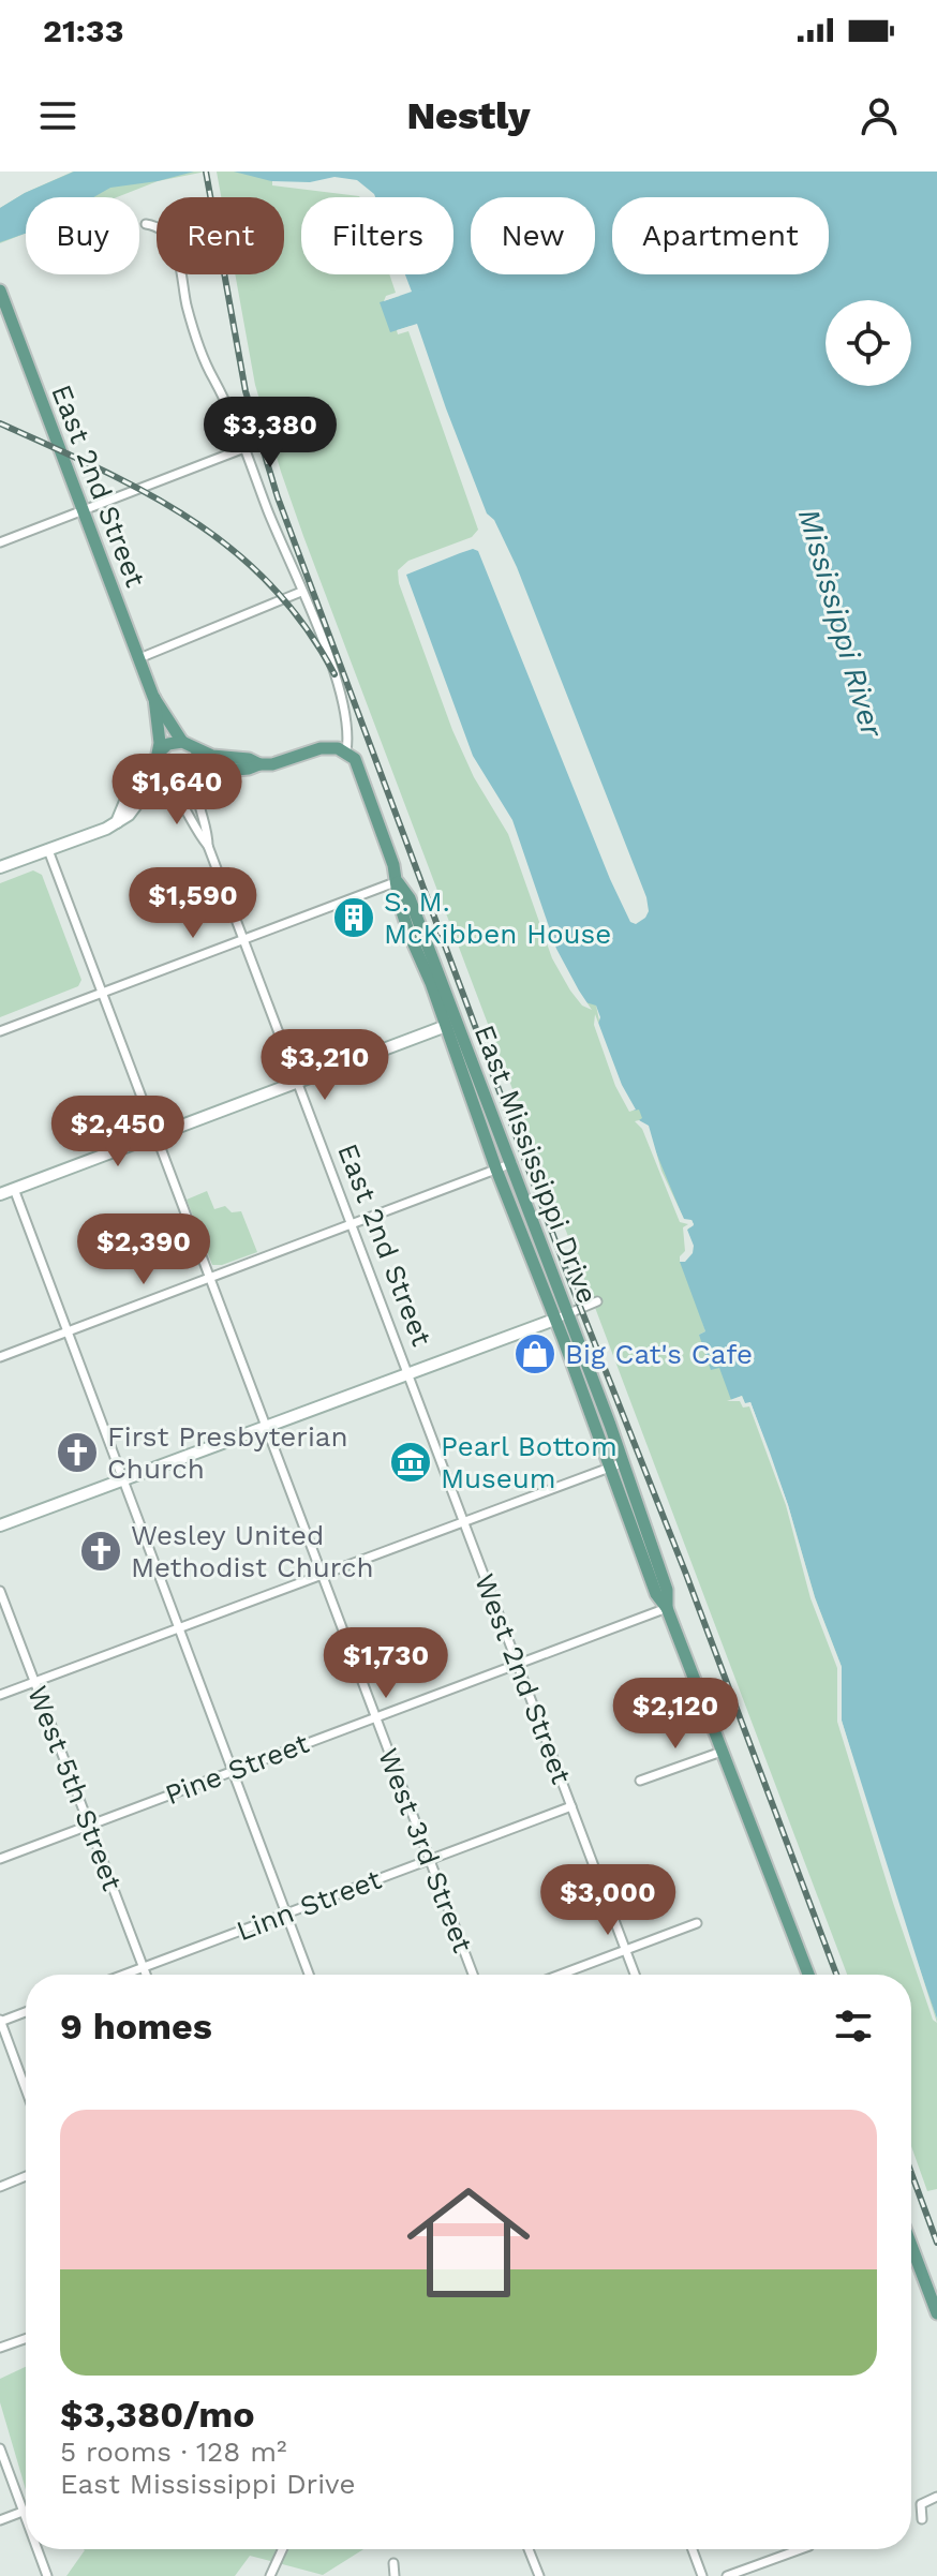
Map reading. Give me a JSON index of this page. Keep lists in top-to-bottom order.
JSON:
{
  "streets": {
    "main road": ["East 2nd Street", "East Mississippi Drive"],
    "street": [
      "West 2nd Street",
      "Pine Street",
      "West 5th Street",
      "West 3rd Street",
      "Linn Street"
    ]
  },
  "crossings": [
    ["East 2nd Street", "West 2nd Street"],
    ["East Mississippi Drive", "Pine Street"],
    ["West 2nd Street", "Pine Street"],
    ["West 2nd Street", "Linn Street"],
    ["Pine Street", "West 5th Street"],
    ["Pine Street", "West 3rd Street"],
    ["West 5th Street", "Linn Street"],
    ["West 3rd Street", "Linn Street"]
  ],
  "water": ["Mississippi River"],
  "places": {
    "building": ["S. M. McKibben House"],
    "shop": ["Big Cat's Cafe"],
    "church": ["First Presbyterian Church", "Wesley United Methodist Church"],
    "museum": ["Pearl Bottom Museum"]
  },
  "page": {
    "status": "21:33",
    "header": "Nestly",
    "chip": [
      "Buy",
      "Rent",
      "Filters",
      "New",
      "Apartment"
    ],
    "price": [
      "$3,380",
      "$1,640",
      "$1,590",
      "$3,210",
      "$2,450",
      "$2,390",
      "$1,730",
      "$2,120",
      "$3,000"
    ],
    "heading": "9 homes",
    "list": [
      {
        "name": "$3,380/mo",
        "note": "5 rooms · 128 m² · East Mississippi Drive"
      }
    ]
  }
}
